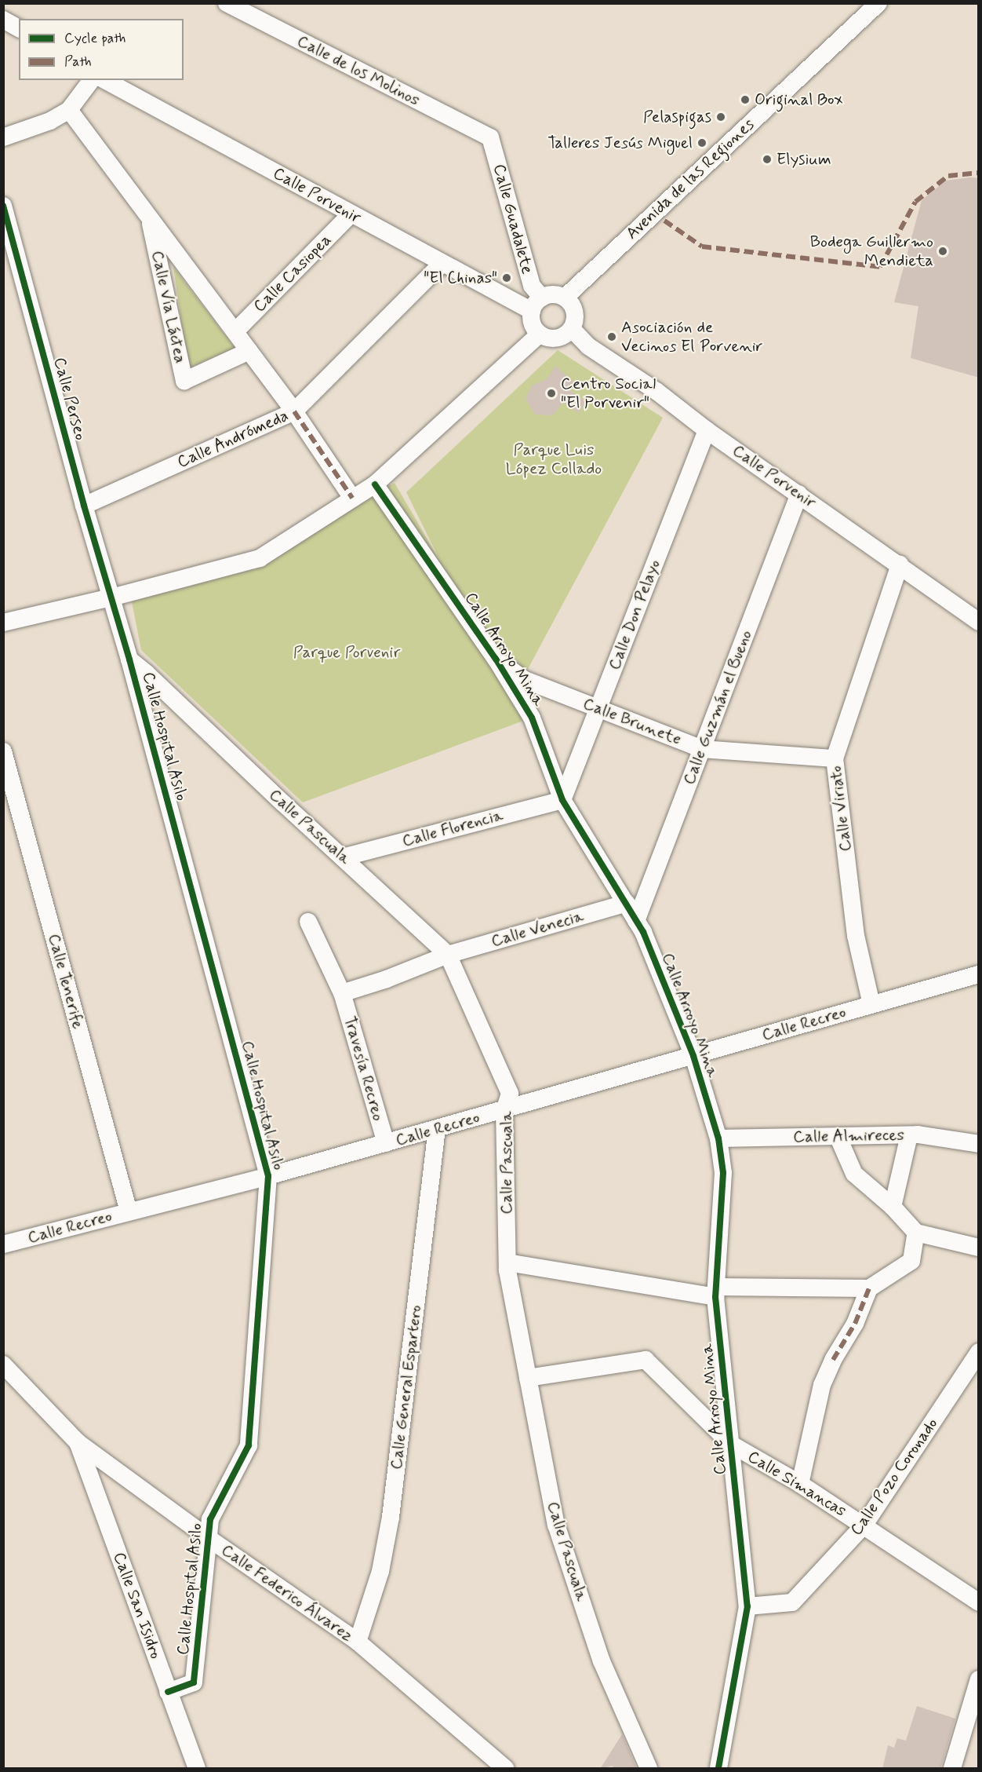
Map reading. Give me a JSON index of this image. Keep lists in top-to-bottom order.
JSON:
{
  "streets": {
    "street": [
      "Calle de los Molinos",
      "Avenida de las Regiones",
      "Calle Porvenir",
      "Calle Guadalete",
      "Calle Casiopea",
      "Calle Vía Láctea",
      "Calle Perseo",
      "Calle Andrómeda",
      "Calle Don Pelayo",
      "Calle Arroyo Mina",
      "Calle Guzmán el Bueno",
      "Calle Brunete",
      "Calle Hospital Asilo",
      "Calle Viriato",
      "Calle Pascuala",
      "Calle Florencia",
      "Calle Venecia",
      "Calle Tenerife",
      "Calle Recreo",
      "Travesía Recreo",
      "Calle Almireces",
      "Calle General Espartero",
      "Calle Pozo Coronado",
      "Calle Simancas",
      "Calle Federico Álvarez",
      "Calle San Isidro"
    ]
  },
  "crossings": [
    ["Calle de los Molinos", "Calle Guadalete"],
    ["Avenida de las Regiones", "Calle Porvenir"],
    ["Avenida de las Regiones", "Calle Guadalete"],
    ["Calle Porvenir", "Calle Guadalete"],
    ["Calle Porvenir", "Calle Casiopea"],
    ["Calle Porvenir", "Calle Andrómeda"],
    ["Calle Porvenir", "Calle Don Pelayo"],
    ["Calle Porvenir", "Calle Guzmán el Bueno"],
    ["Calle Porvenir", "Calle Viriato"],
    ["Calle Casiopea", "Calle Vía Láctea"],
    ["Calle Vía Láctea", "Calle Andrómeda"],
    ["Calle Perseo", "Calle Andrómeda"],
    ["Calle Perseo", "Calle Hospital Asilo"],
    ["Calle Don Pelayo", "Calle Arroyo Mina"],
    ["Calle Don Pelayo", "Calle Brunete"],
    ["Calle Don Pelayo", "Calle Florencia"],
    ["Calle Arroyo Mina", "Calle Guzmán el Bueno"],
    ["Calle Arroyo Mina", "Calle Brunete"],
    ["Calle Arroyo Mina", "Calle Florencia"],
    ["Calle Arroyo Mina", "Calle Venecia"],
    ["Calle Arroyo Mina", "Calle Recreo"],
    ["Calle Arroyo Mina", "Calle Almireces"],
    ["Calle Arroyo Mina", "Calle Pozo Coronado"],
    ["Calle Arroyo Mina", "Calle Simancas"],
    ["Calle Guzmán el Bueno", "Calle Brunete"],
    ["Calle Brunete", "Calle Viriato"],
    ["Calle Hospital Asilo", "Calle Pascuala"],
    ["Calle Hospital Asilo", "Calle Recreo"],
    ["Calle Hospital Asilo", "Calle Federico Álvarez"],
    ["Calle Hospital Asilo", "Calle San Isidro"],
    ["Calle Viriato", "Calle Recreo"],
    ["Calle Pascuala", "Calle Florencia"],
    ["Calle Pascuala", "Calle Venecia"],
    ["Calle Pascuala", "Calle Recreo"],
    ["Calle Pascuala", "Travesía Recreo"],
    ["Calle Pascuala", "Calle Simancas"],
    ["Calle Venecia", "Travesía Recreo"],
    ["Calle Tenerife", "Calle Recreo"],
    ["Calle Recreo", "Travesía Recreo"],
    ["Calle Recreo", "Calle General Espartero"],
    ["Calle General Espartero", "Calle Federico Álvarez"],
    ["Calle Pozo Coronado", "Calle Simancas"],
    ["Calle Federico Álvarez", "Calle San Isidro"]
  ],
  "parks": ["Parque Luis López Collado", "Parque Porvenir"],
  "places": [
    "Original Box",
    "Pelaspigas",
    "Talleres Jesús Miguel",
    "Elysium",
    "Bodega Guillermo Mendieta",
    "\"El Chinas\"",
    "Asociación de Vecinos El Porvenir",
    "Centro Social \"El Porvenir\""
  ],
  "legend": ["Cycle path", "Path"]
}
